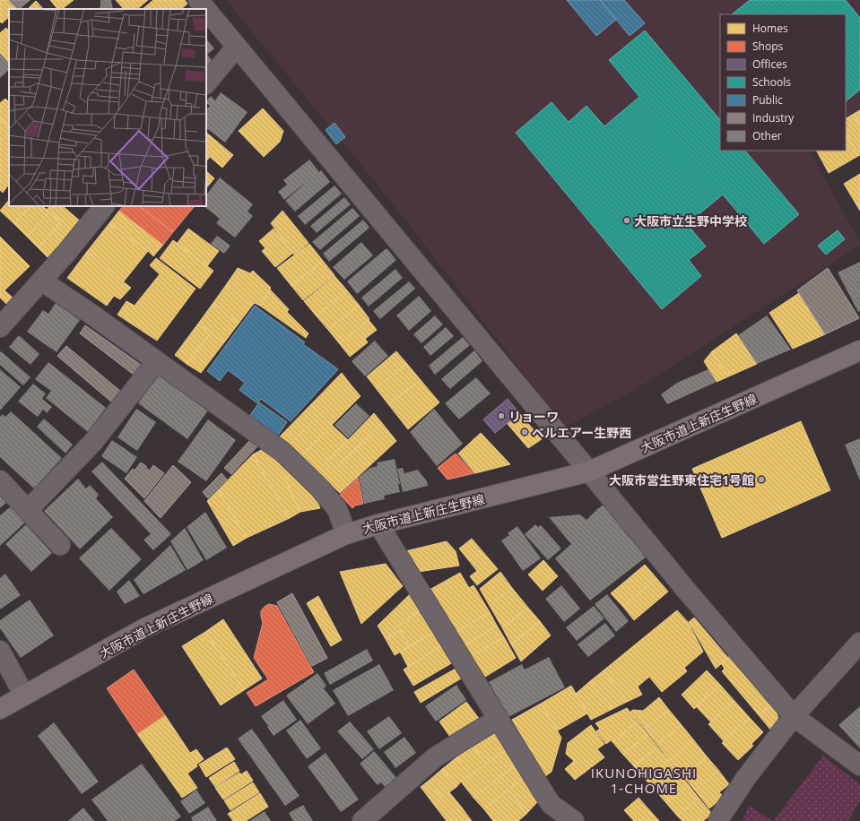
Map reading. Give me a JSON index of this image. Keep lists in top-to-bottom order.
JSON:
{
  "streets": {
    "main road": ["大阪市道上新庄生野線"]
  },
  "districts": ["IKUNOHIGASHI 1-CHOME"],
  "places": [
    "大阪市立生野中学校",
    "リョーワ",
    "ベルエアー生野西",
    "大阪市営生野東住宅1号館"
  ],
  "legend": [
    "Homes",
    "Shops",
    "Offices",
    "Schools",
    "Public",
    "Industry",
    "Other"
  ]
}
